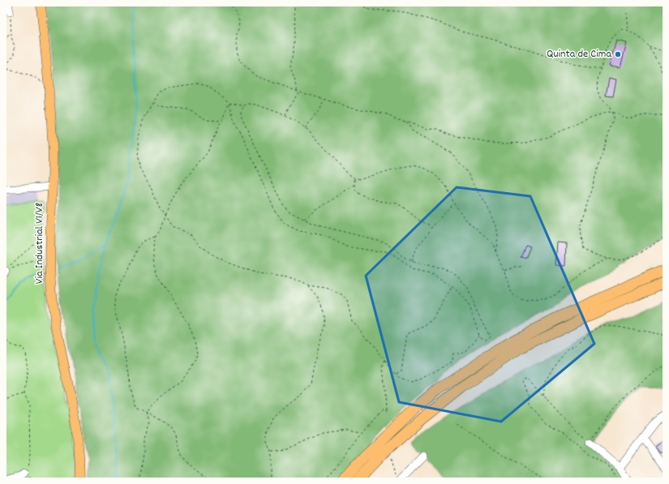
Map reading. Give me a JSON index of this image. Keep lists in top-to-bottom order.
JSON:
{
  "streets": {
    "main road": ["Via Industrial V1/V8"]
  },
  "places": ["Quinta de Cima"]
}
